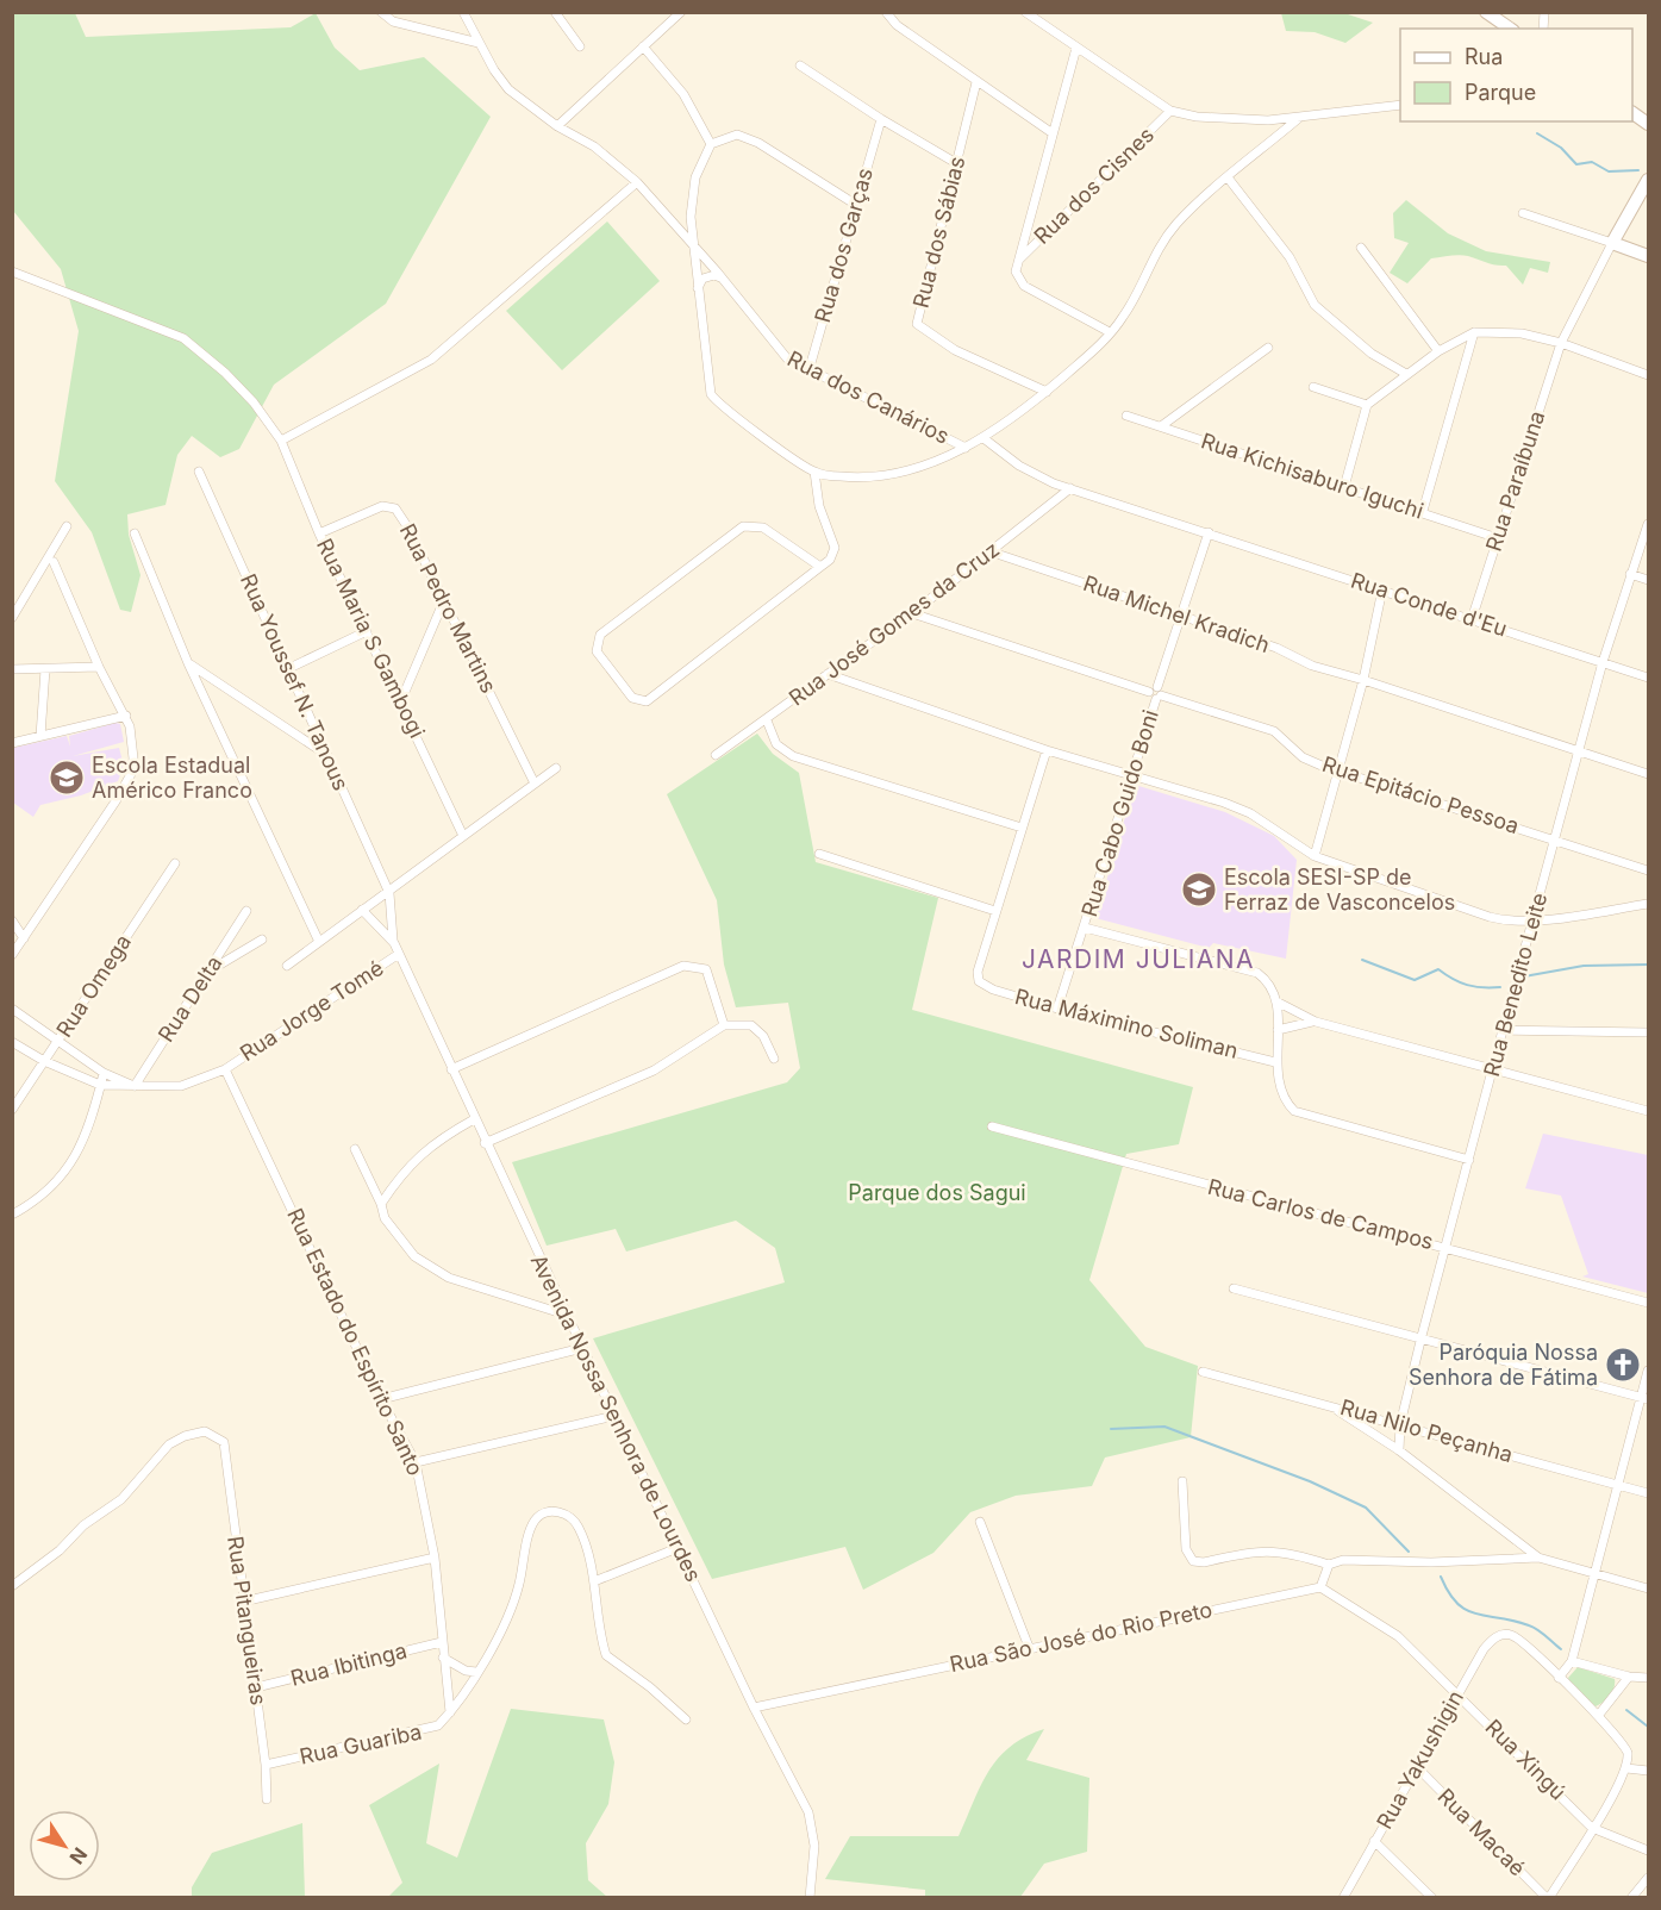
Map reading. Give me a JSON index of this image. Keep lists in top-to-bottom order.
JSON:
{
  "streets": {
    "street": [
      "Rua dos Cisnes",
      "Rua dos Sábias",
      "Rua dos Garças",
      "Rua dos Canários",
      "Rua Kichisaburo Iguchi",
      "Rua Paraíbuna",
      "Rua Conde d'Eu",
      "Rua Pedro Martins",
      "Rua Michel Kradich",
      "Rua José Gomes da Cruz",
      "Rua Maria S Gambogi",
      "Rua Youssef N. Tanous",
      "Rua Epitácio Pessoa",
      "Rua Cabo Guido Boni",
      "Rua Benedito Leite",
      "Rua Omega",
      "Rua Delta",
      "Rua Jorge Tomé",
      "Rua Máximino Soliman",
      "Rua Carlos de Campos",
      "Rua Estado do Espírito Santo",
      "Avenida Nossa Senhora de Lourdes",
      "Rua Nilo Peçanha",
      "Rua Pitangueiras",
      "Rua São José do Rio Preto",
      "Rua Ibitinga",
      "Rua Guariba",
      "Rua Yakushigin",
      "Rua Xingú",
      "Rua Macaé"
    ]
  },
  "crossings": [
    ["Rua dos Garças", "Rua dos Canários"],
    ["Rua Kichisaburo Iguchi", "Rua Paraíbuna"],
    ["Rua Paraíbuna", "Rua Conde d'Eu"],
    ["Rua Conde d'Eu", "Rua José Gomes da Cruz"],
    ["Rua Conde d'Eu", "Rua Cabo Guido Boni"],
    ["Rua Conde d'Eu", "Rua Benedito Leite"],
    ["Rua Pedro Martins", "Rua Maria S Gambogi"],
    ["Rua Michel Kradich", "Rua José Gomes da Cruz"],
    ["Rua Michel Kradich", "Rua Cabo Guido Boni"],
    ["Rua Michel Kradich", "Rua Benedito Leite"],
    ["Rua José Gomes da Cruz", "Rua Epitácio Pessoa"],
    ["Rua Youssef N. Tanous", "Avenida Nossa Senhora de Lourdes"],
    ["Rua Epitácio Pessoa", "Rua Cabo Guido Boni"],
    ["Rua Epitácio Pessoa", "Rua Benedito Leite"],
    ["Rua Cabo Guido Boni", "Rua Máximino Soliman"],
    ["Rua Benedito Leite", "Rua Carlos de Campos"],
    ["Rua Benedito Leite", "Rua Nilo Peçanha"],
    ["Rua Omega", "Rua Jorge Tomé"],
    ["Rua Delta", "Rua Jorge Tomé"],
    ["Rua Jorge Tomé", "Rua Estado do Espírito Santo"],
    ["Rua Jorge Tomé", "Avenida Nossa Senhora de Lourdes"],
    ["Rua Estado do Espírito Santo", "Rua Ibitinga"],
    ["Rua Estado do Espírito Santo", "Rua Guariba"],
    ["Avenida Nossa Senhora de Lourdes", "Rua São José do Rio Preto"],
    ["Rua Pitangueiras", "Rua Ibitinga"],
    ["Rua Pitangueiras", "Rua Guariba"],
    ["Rua São José do Rio Preto", "Rua Xingú"],
    ["Rua Yakushigin", "Rua Xingú"],
    ["Rua Yakushigin", "Rua Macaé"]
  ],
  "districts": ["JARDIM JULIANA"],
  "parks": ["Parque dos Sagui"],
  "places": {
    "school or university": ["Escola Estadual Américo Franco", "Escola SESI-SP de Ferraz de Vasconcelos"],
    "church": ["Paróquia Nossa Senhora de Fátima"]
  },
  "legend": ["Rua", "Parque"],
  "north": "bottom right"
}
